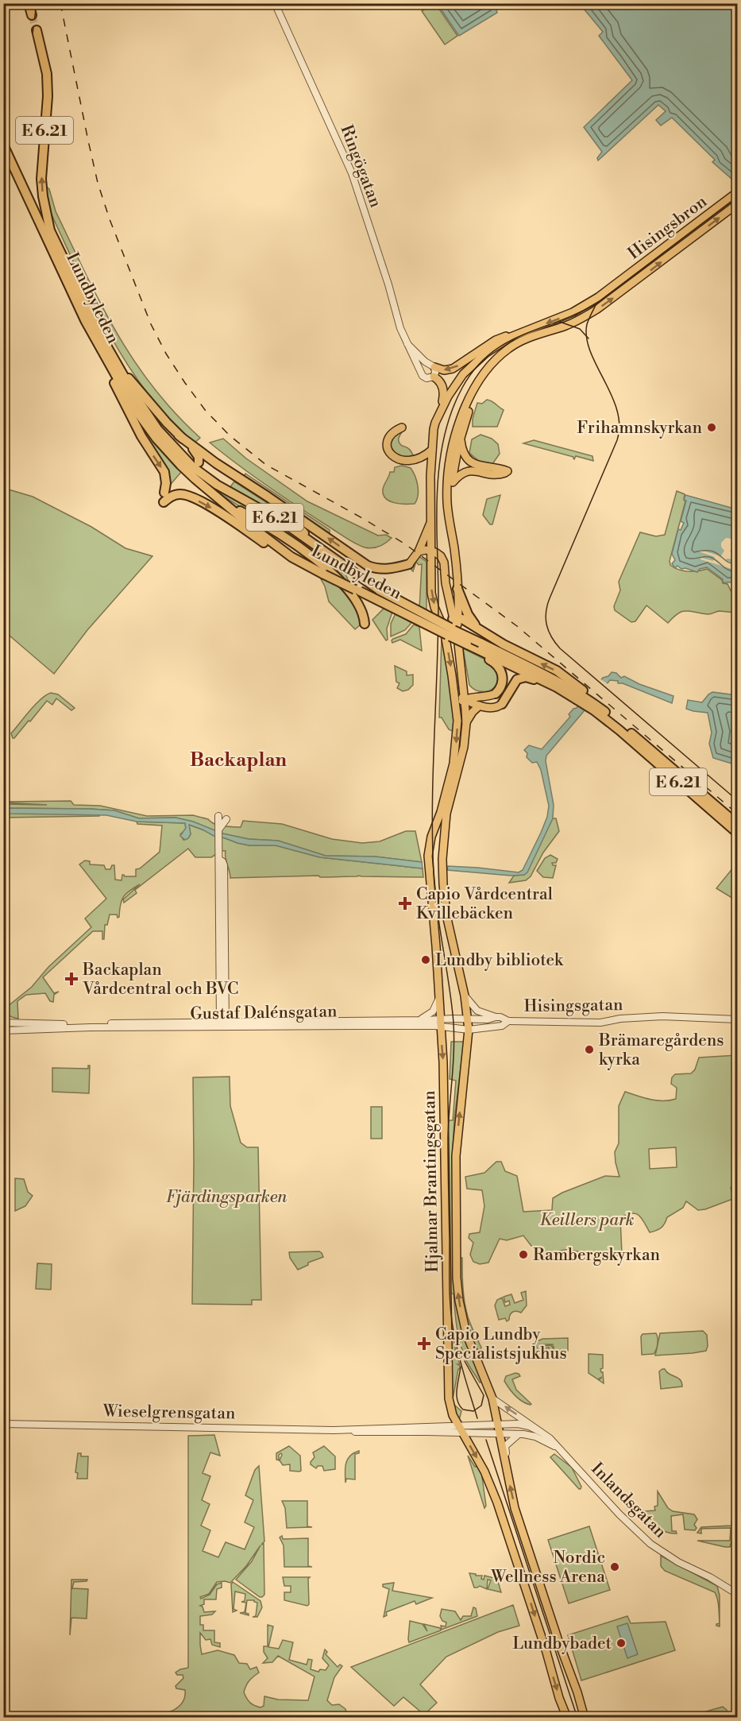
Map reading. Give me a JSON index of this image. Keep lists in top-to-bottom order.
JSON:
{
  "streets": {
    "highway": ["E 6.21", "Lundbyleden"],
    "main road": ["Hisingsbron", "Hjalmar Brantingsgatan"],
    "street": [
      "Ringögatan",
      "Hisingsgatan",
      "Gustaf Dalénsgatan",
      "Wieselgrensgatan",
      "Inlandsgatan"
    ]
  },
  "crossings": [
    ["E 6.21", "Lundbyleden"],
    ["Hisingsbron", "Hjalmar Brantingsgatan"],
    ["Hisingsgatan", "Gustaf Dalénsgatan"],
    ["Gustaf Dalénsgatan", "Hjalmar Brantingsgatan"],
    ["Hjalmar Brantingsgatan", "Inlandsgatan"],
    ["Wieselgrensgatan", "Inlandsgatan"]
  ],
  "districts": ["Backaplan"],
  "parks": ["Fjärdingsparken", "Keillers park"],
  "places": {
    "other": [
      "Frihamnskyrkan",
      "Lundby bibliotek",
      "Brämaregårdens kyrka",
      "Rambergskyrkan",
      "Nordic Wellness Arena",
      "Lundbybadet"
    ],
    "health": ["Capio Vårdcentral Kvillebäcken", "Backaplan Vårdcentral och BVC", "Capio Lundby Specialistsjukhus"]
  }
}
